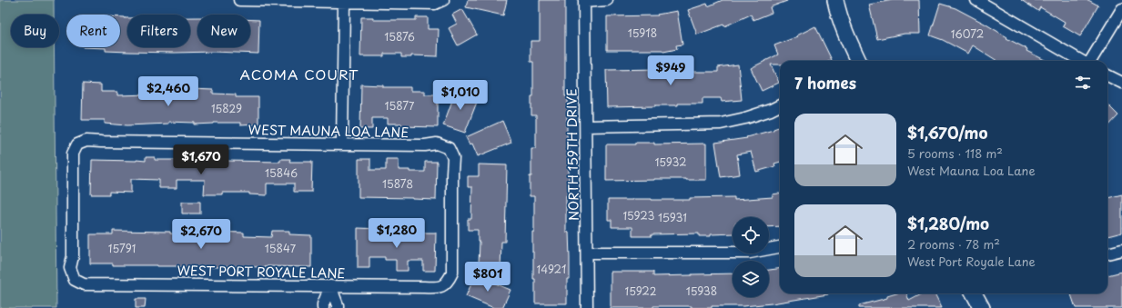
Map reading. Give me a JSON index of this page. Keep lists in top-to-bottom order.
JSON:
{
  "streets": {
    "street": ["WEST MAUNA LOA LANE", "NORTH 159TH DRIVE", "WEST PORT ROYALE LANE"]
  },
  "crossings": [
    ["WEST MAUNA LOA LANE", "WEST PORT ROYALE LANE"]
  ],
  "districts": ["ACOMA COURT"],
  "house_numbers": [
    "15918",
    "16072",
    "15876",
    "15877",
    "15829",
    "15932",
    "15846",
    "15878",
    "15923",
    "15931",
    "15791",
    "15847",
    "14921",
    "15922",
    "15938"
  ],
  "page": {
    "chip": [
      "Buy",
      "Rent",
      "Filters",
      "New"
    ],
    "price": [
      "$949",
      "$2,460",
      "$1,010",
      "$1,670",
      "$1,280",
      "$2,670",
      "$801"
    ],
    "heading": "7 homes",
    "list": [
      {
        "name": "$1,670/mo",
        "note": "5 rooms · 118 m² · West Mauna Loa Lane"
      },
      {
        "name": "$1,280/mo",
        "note": "2 rooms · 78 m² · West Port Royale Lane"
      }
    ]
  }
}
